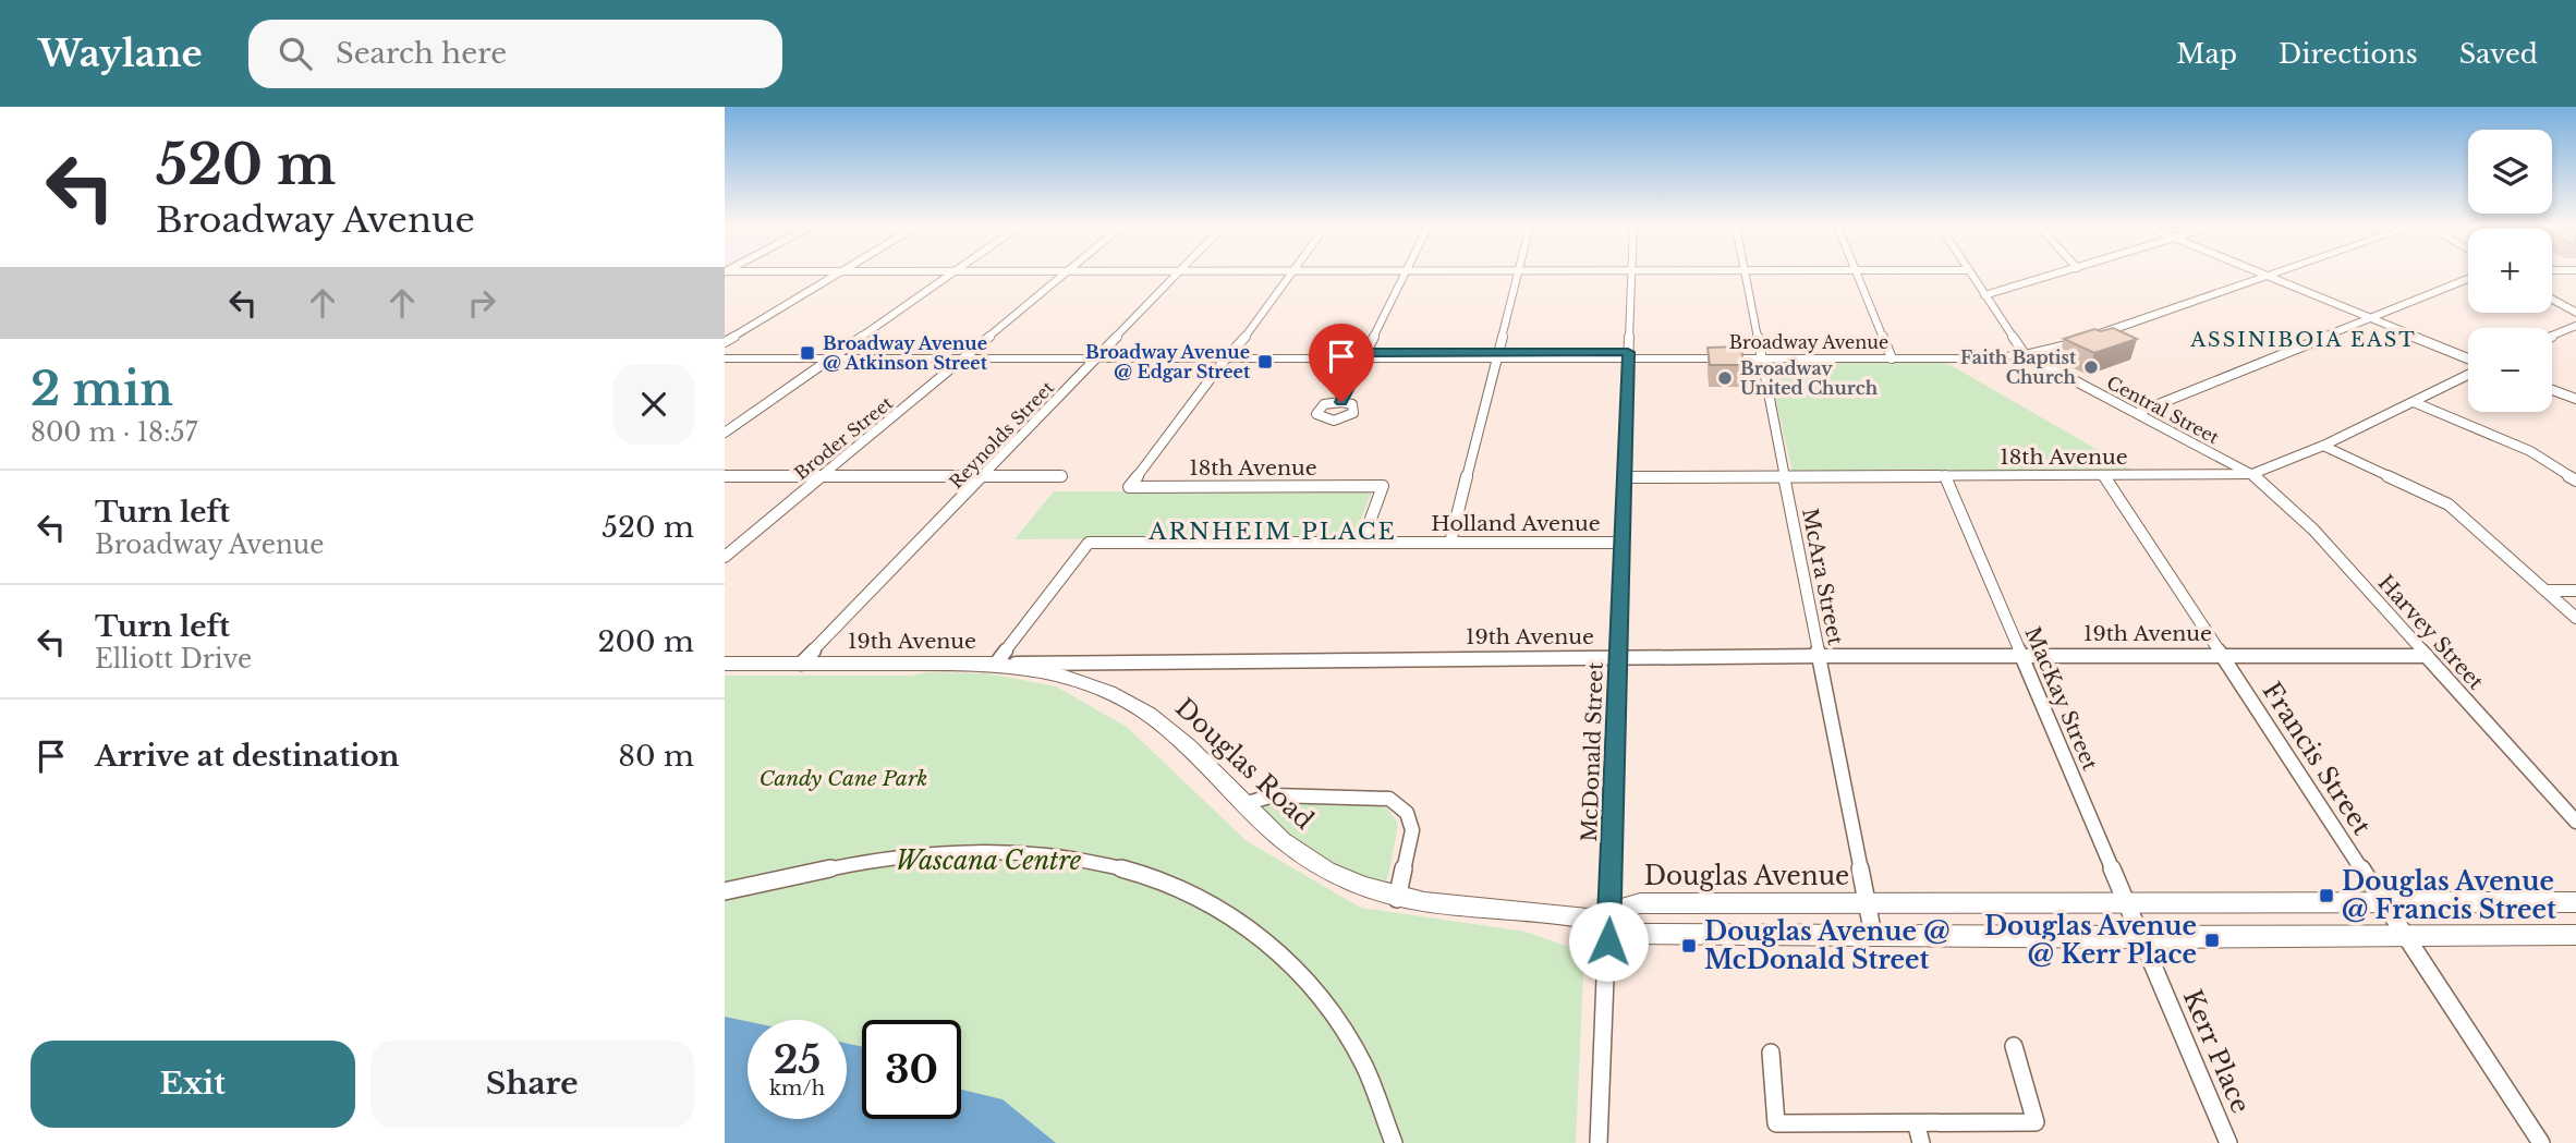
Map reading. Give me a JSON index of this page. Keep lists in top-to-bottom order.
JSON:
{
  "streets": {
    "street": [
      "Broadway Avenue",
      "Central Street",
      "Reynolds Street",
      "Broder Street",
      "18th Avenue",
      "Holland Avenue",
      "McAra Street",
      "Harvey Street",
      "19th Avenue",
      "MacKay Street",
      "McDonald Street",
      "Francis Street",
      "Douglas Road",
      "Douglas Avenue",
      "Kerr Place"
    ]
  },
  "crossings": [
    ["Broadway Avenue", "Central Street"],
    ["Broadway Avenue", "Reynolds Street"],
    ["Broadway Avenue", "Broder Street"],
    ["Broadway Avenue", "18th Avenue"],
    ["Broadway Avenue", "McAra Street"],
    ["Broadway Avenue", "McDonald Street"],
    ["Central Street", "18th Avenue"],
    ["Central Street", "Harvey Street"],
    ["Reynolds Street", "19th Avenue"],
    ["18th Avenue", "Holland Avenue"],
    ["18th Avenue", "McAra Street"],
    ["18th Avenue", "Harvey Street"],
    ["18th Avenue", "MacKay Street"],
    ["18th Avenue", "McDonald Street"],
    ["18th Avenue", "Francis Street"],
    ["Holland Avenue", "19th Avenue"],
    ["Holland Avenue", "McDonald Street"],
    ["Holland Avenue", "Douglas Road"],
    ["McAra Street", "19th Avenue"],
    ["McAra Street", "Douglas Avenue"],
    ["Harvey Street", "19th Avenue"],
    ["19th Avenue", "MacKay Street"],
    ["19th Avenue", "McDonald Street"],
    ["19th Avenue", "Francis Street"],
    ["19th Avenue", "Douglas Road"],
    ["MacKay Street", "Douglas Avenue"],
    ["MacKay Street", "Kerr Place"],
    ["McDonald Street", "Douglas Road"],
    ["McDonald Street", "Douglas Avenue"],
    ["Francis Street", "Douglas Avenue"],
    ["Douglas Road", "Douglas Avenue"]
  ],
  "districts": ["ASSINIBOIA EAST", "ARNHEIM PLACE"],
  "parks": ["Candy Cane Park", "Wascana Centre"],
  "places": {
    "transit": [
      "Broadway Avenue @ Atkinson Street",
      "Broadway Avenue @ Edgar Street",
      "Douglas Avenue @ Francis Street",
      "Douglas Avenue @ Kerr Place",
      "Douglas Avenue @ McDonald Street"
    ],
    "other": ["Faith Baptist Church", "Broadway United Church"]
  },
  "page": {
    "header": "Waylane",
    "search": "Search here",
    "nav": ["Map", "Directions", "Saved"],
    "turn": ["520 m", "Broadway Avenue"],
    "map_buttons": ["+", "−"],
    "heading": ["2 min", "800 m · 18:57"],
    "list": [
      {
        "name": "Turn left",
        "note": "Broadway Avenue",
        "value": "520 m"
      },
      {
        "name": "Turn left",
        "note": "Elliott Drive",
        "value": "200 m"
      },
      {
        "name": "Arrive at destination",
        "value": "80 m"
      }
    ],
    "speed": "25 km/h",
    "limit": "30",
    "buttons": ["Exit", "Share"]
  }
}
